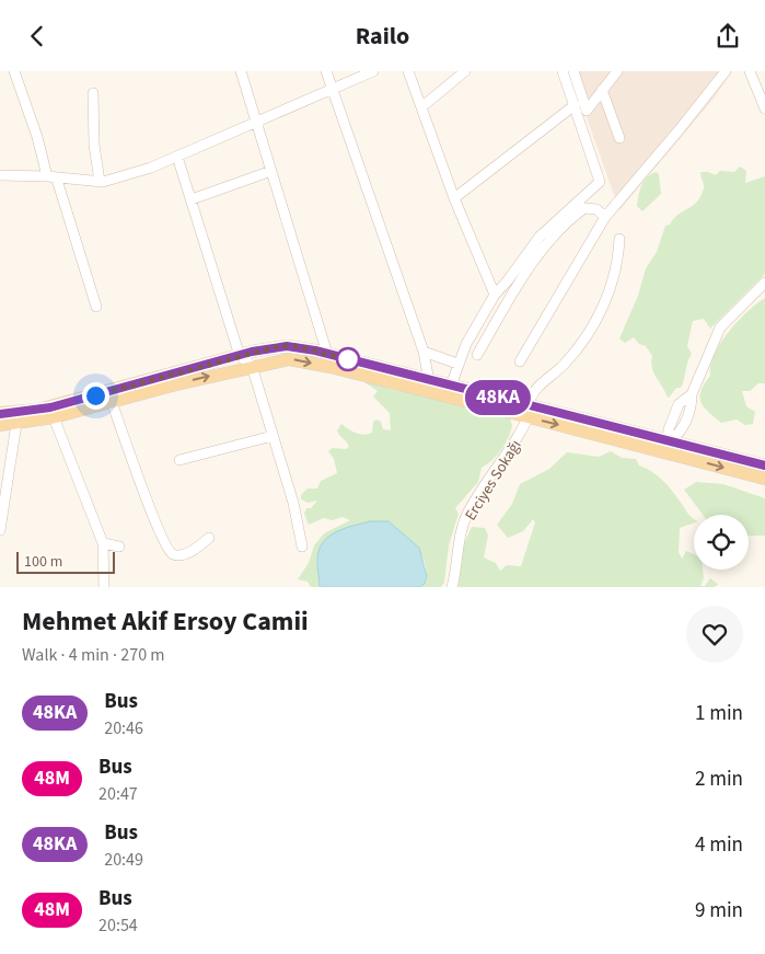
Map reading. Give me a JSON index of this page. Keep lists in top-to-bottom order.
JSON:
{
  "streets": {
    "street": ["Erciyes Sokağı"]
  },
  "lines": ["bus line 48KA"],
  "scale_bar": "100 m",
  "page": {
    "header": "Railo",
    "on_map": "48KA",
    "scale": "100 m",
    "heading": ["Mehmet Akif Ersoy Camii", "Walk · 4 min · 270 m"],
    "list": [
      {
        "mark": "48KA",
        "name": "Bus",
        "note": "20:46",
        "value": "1 min"
      },
      {
        "mark": "48M",
        "name": "Bus",
        "note": "20:47",
        "value": "2 min"
      },
      {
        "mark": "48KA",
        "name": "Bus",
        "note": "20:49",
        "value": "4 min"
      },
      {
        "mark": "48M",
        "name": "Bus",
        "note": "20:54",
        "value": "9 min"
      }
    ]
  }
}
